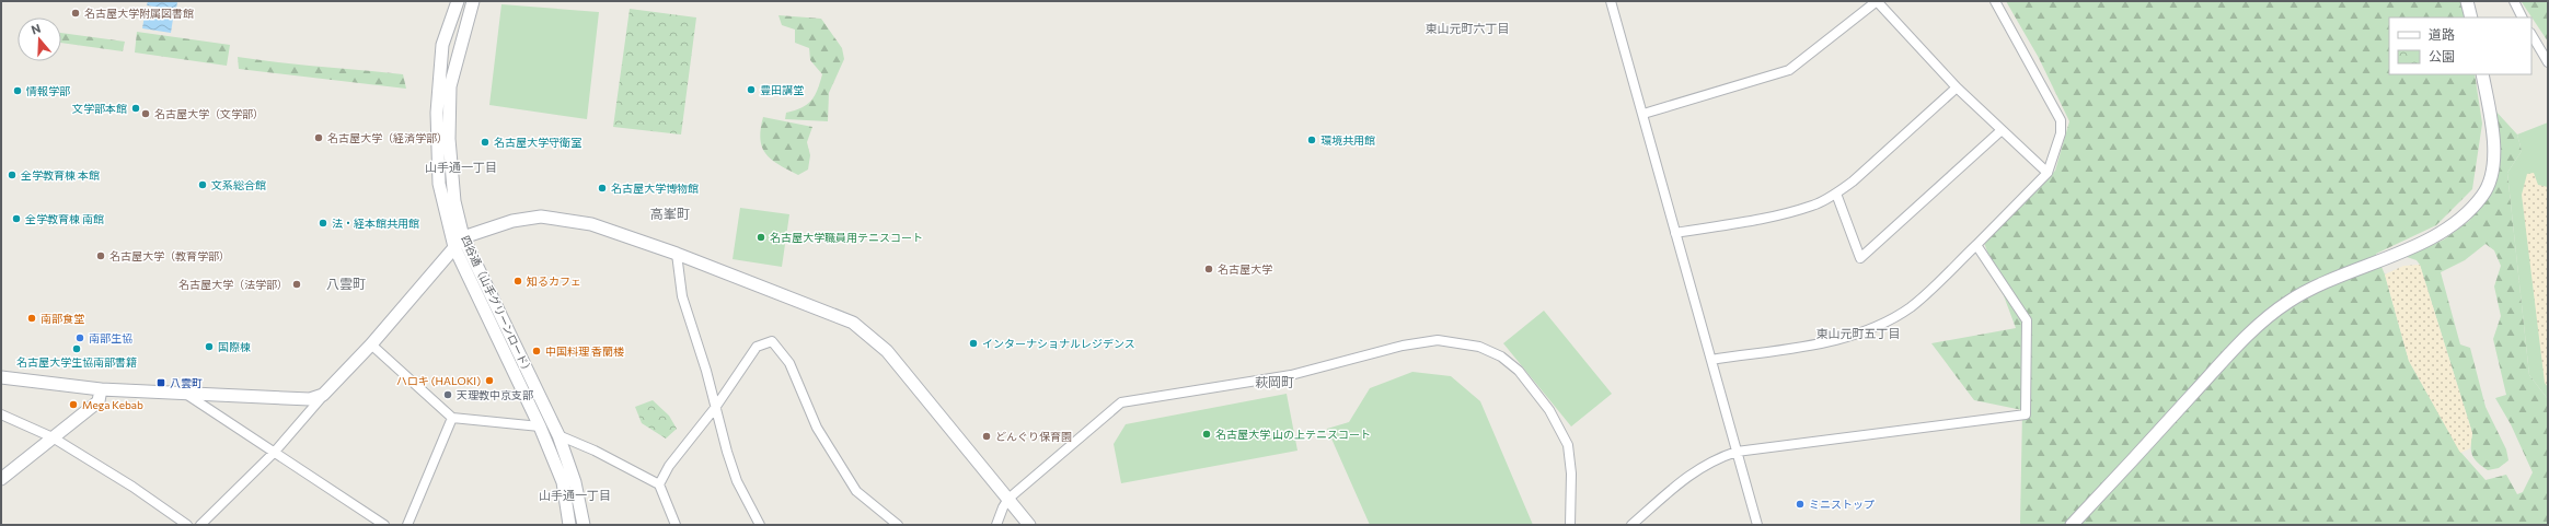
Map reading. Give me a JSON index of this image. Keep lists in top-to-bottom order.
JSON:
{
  "streets": {
    "street": ["四谷通（山手グリーンロード）"]
  },
  "districts": [
    "東山元町六丁目",
    "山手通一丁目",
    "高峯町",
    "八雲町",
    "東山元町五丁目",
    "萩岡町",
    "山手通一丁目"
  ],
  "places": {
    "other": [
      "名古屋大学附属図書館",
      "豊田講堂",
      "情報学部",
      "文学部本館",
      "名古屋大学（文学部）",
      "名古屋大学（経済学部）",
      "環境共用館",
      "名古屋大学守衛室",
      "全学教育棟 本館",
      "文系総合館",
      "名古屋大学博物館",
      "全学教育棟 南館",
      "法・経本館共用館",
      "名古屋大学職員用テニスコート",
      "名古屋大学（教育学部）",
      "名古屋大学",
      "知るカフェ",
      "名古屋大学（法学部）",
      "南部食堂",
      "南部生協",
      "インターナショナルレジデンス",
      "国際棟",
      "名古屋大学生協南部書籍",
      "中国料理 香蘭楼",
      "ハロキ (HALOKI)",
      "天理教中京支部",
      "Mega Kebab",
      "名古屋大学 山の上テニスコート",
      "どんぐり保育園",
      "ミニストップ"
    ],
    "transit": ["八雲町"]
  },
  "legend": ["道路", "公園"],
  "north": "top"
}
